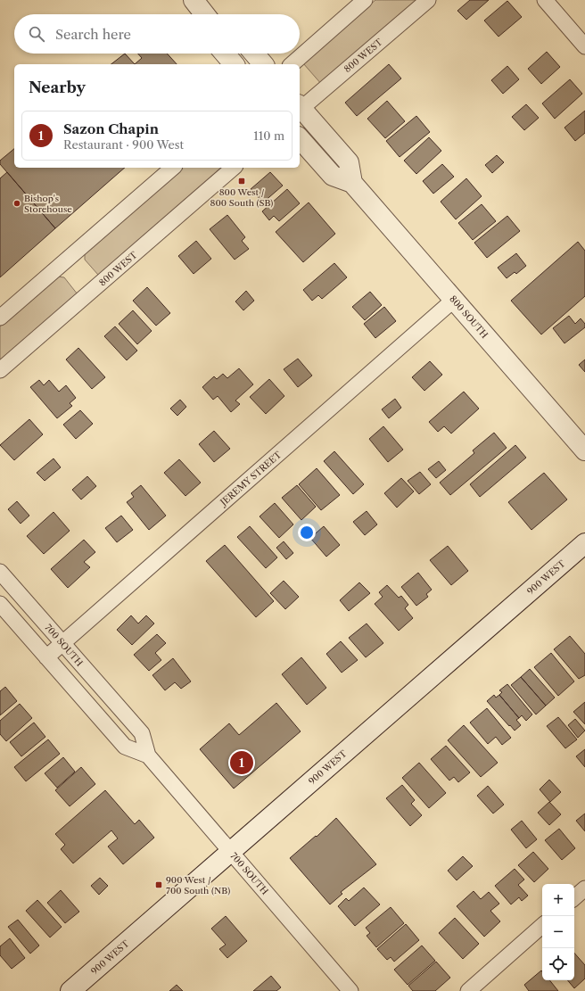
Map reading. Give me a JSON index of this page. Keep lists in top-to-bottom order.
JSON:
{
  "streets": {
    "main road": ["800 SOUTH", "900 WEST"],
    "street": ["800 WEST", "JEREMY STREET", "700 SOUTH"]
  },
  "crossings": [
    ["800 SOUTH", "JEREMY STREET"],
    ["JEREMY STREET", "700 SOUTH"],
    ["900 WEST", "700 SOUTH"]
  ],
  "places": {
    "transit": ["800 West / 800 South (SB)", "900 West / 700 South (NB)"],
    "other": ["Bishop's Storehouse"]
  },
  "page": {
    "search": "Search here",
    "heading": "Nearby",
    "list": [
      {
        "mark": "1",
        "name": "Sazon Chapin",
        "note": "Restaurant · 900 West",
        "value": "110 m"
      }
    ],
    "pins": "1",
    "map_buttons": ["+", "−"]
  }
}
